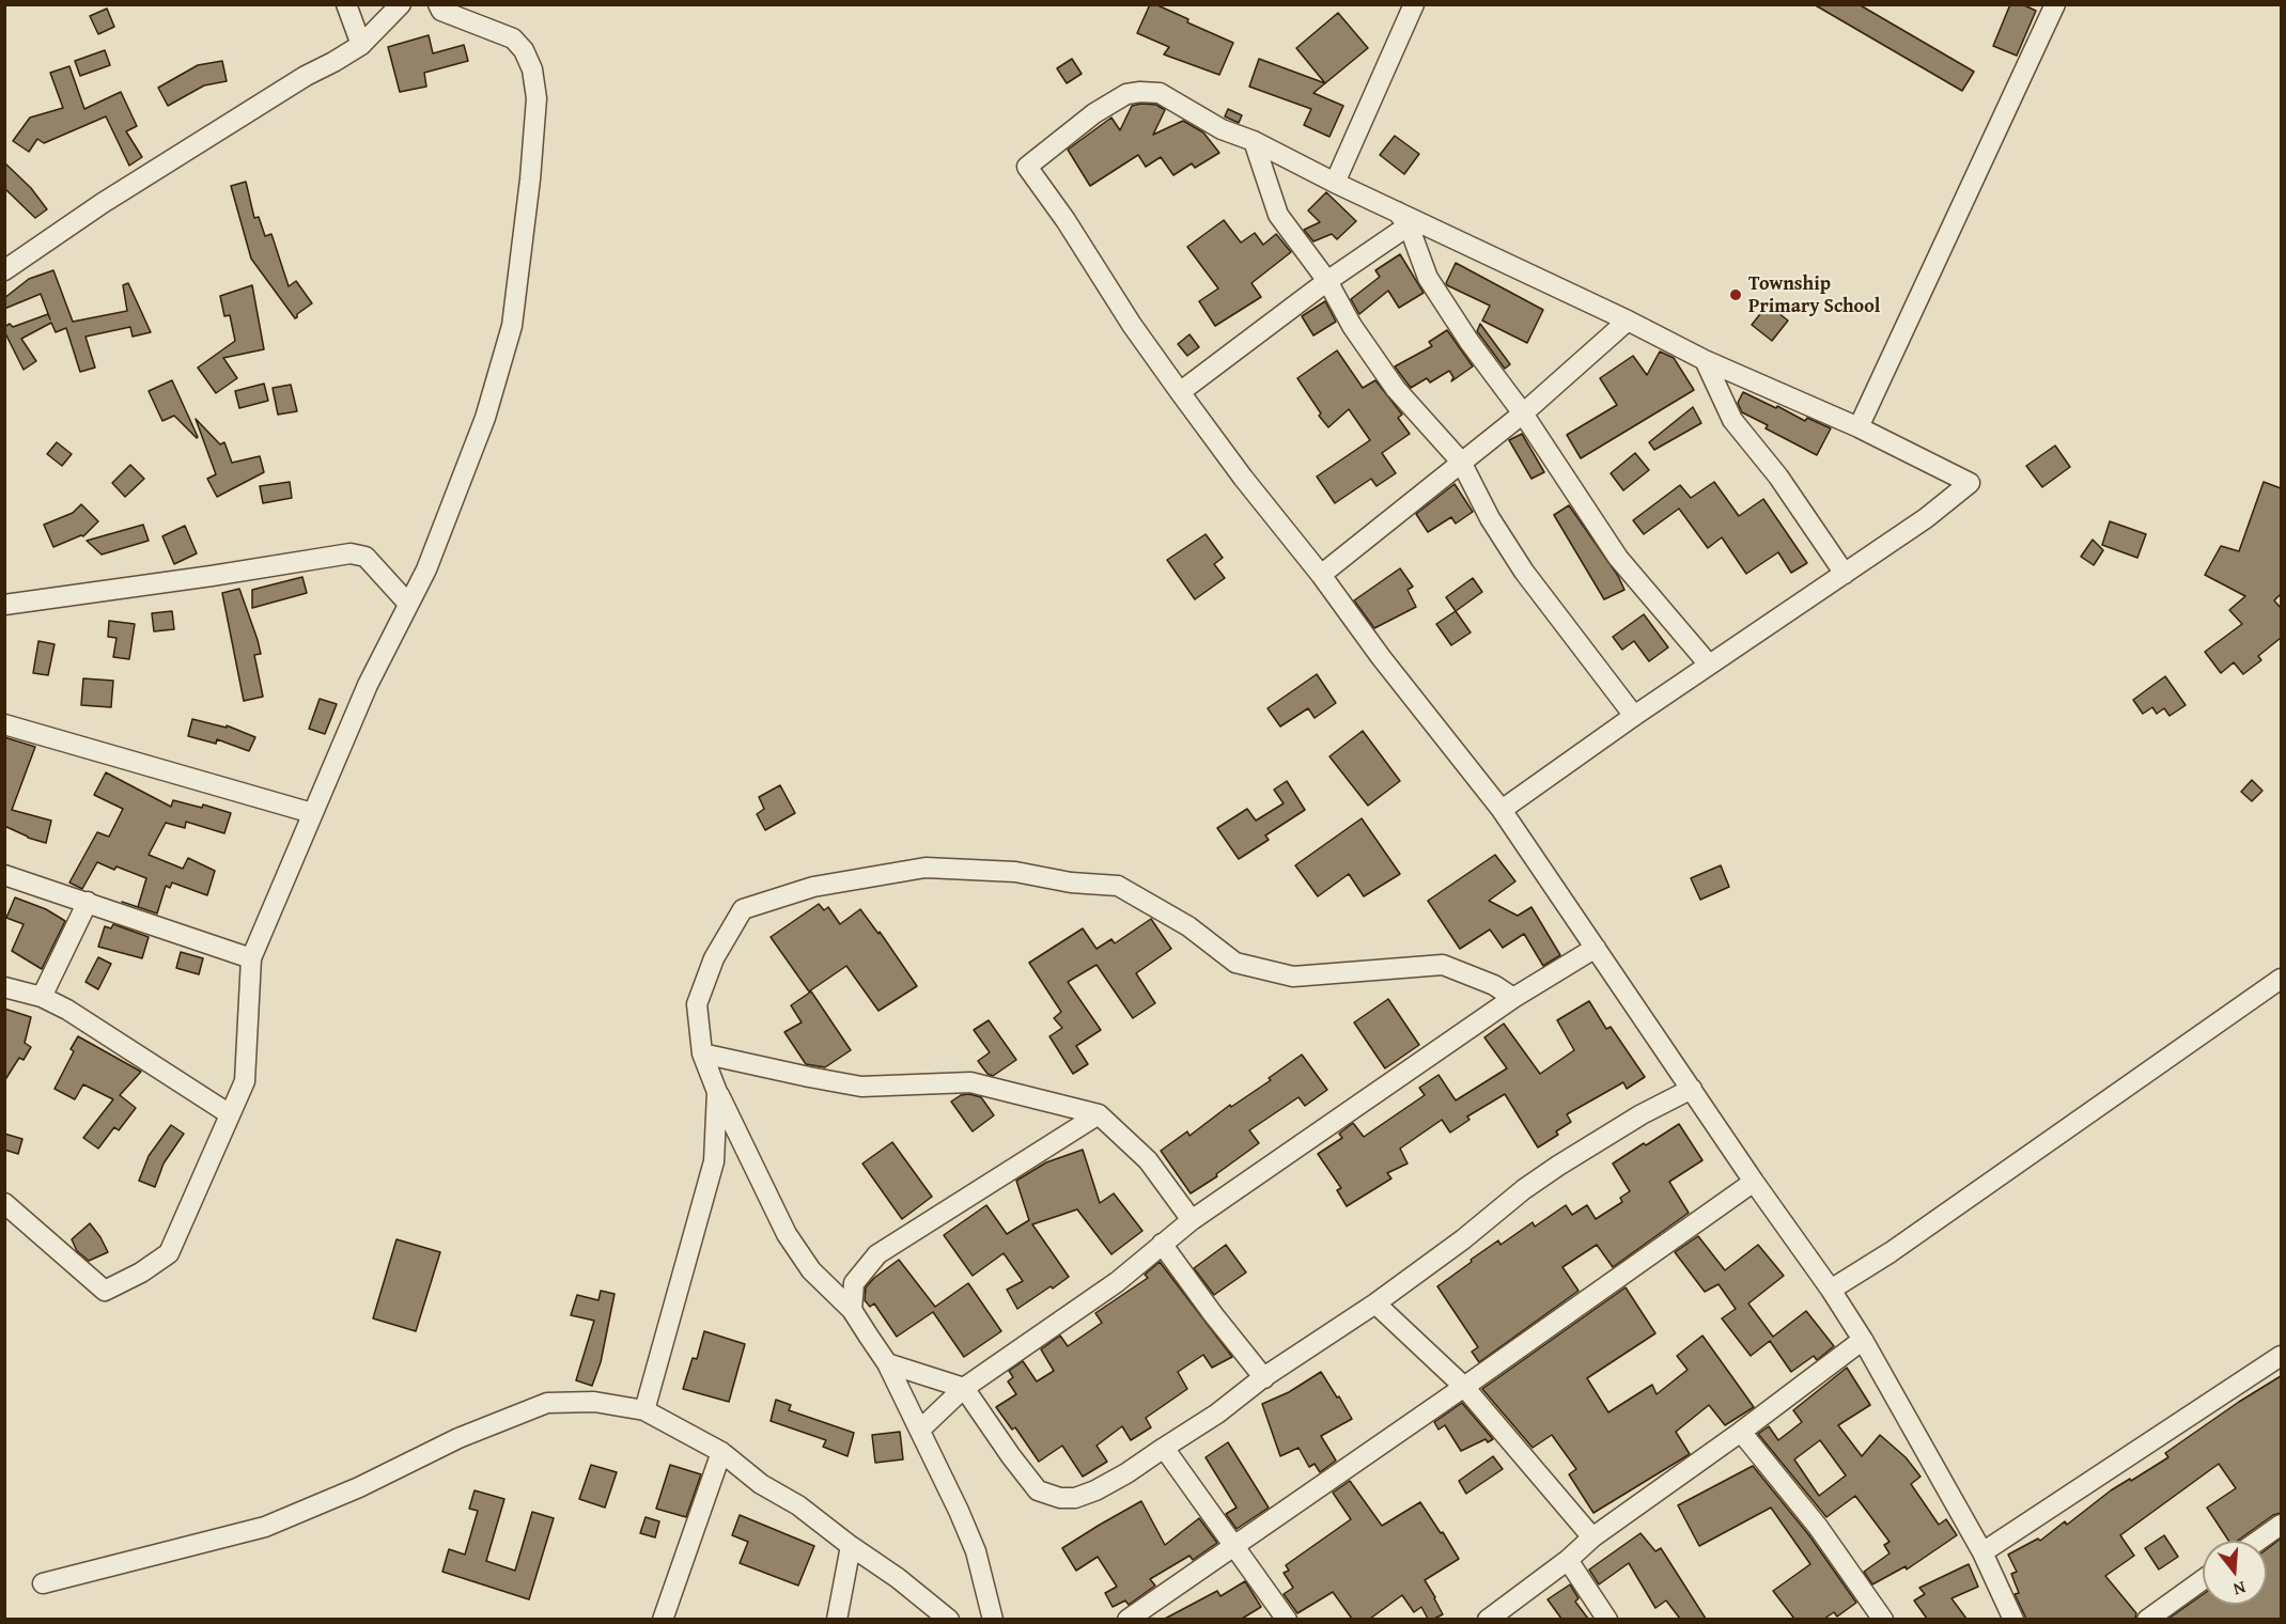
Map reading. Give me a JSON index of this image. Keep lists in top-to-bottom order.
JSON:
{
  "places": ["Township Primary School"],
  "north": "bottom"
}
